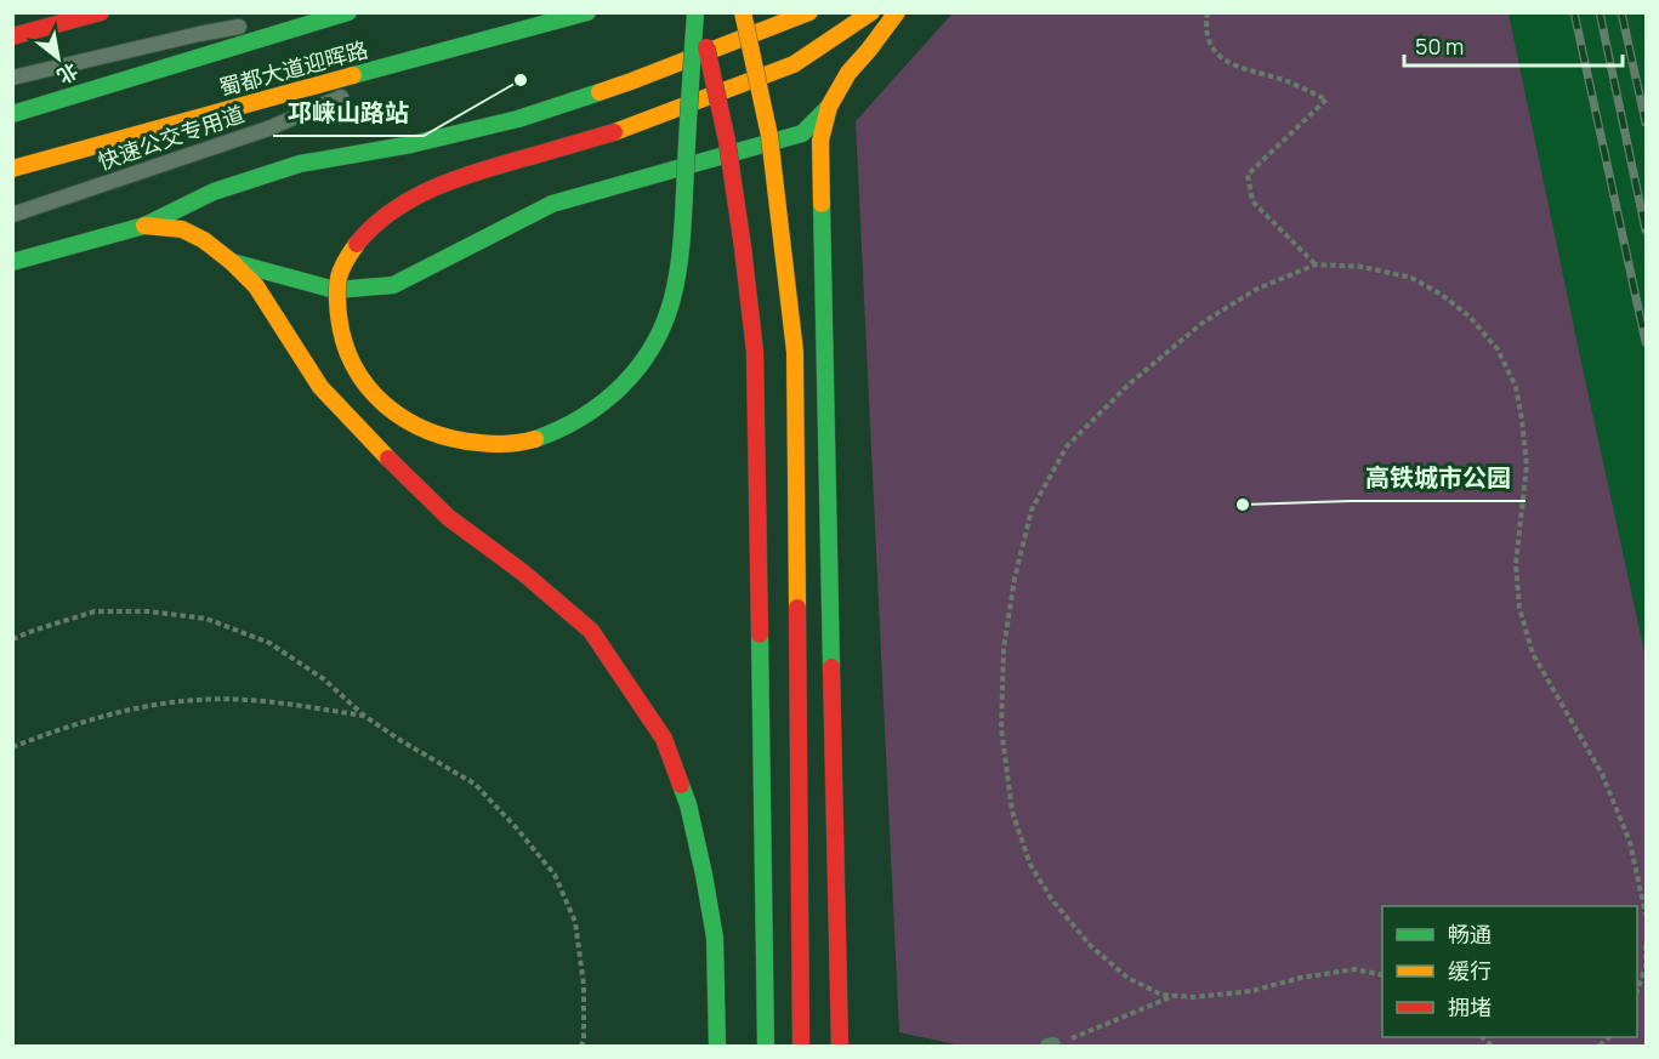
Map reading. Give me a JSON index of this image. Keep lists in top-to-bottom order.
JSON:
{
  "streets": {
    "main road": ["蜀都大道迎晖路"],
    "lane": ["快速公交专用道"]
  },
  "crossings": [
    ["蜀都大道迎晖路", "快速公交专用道"]
  ],
  "places": ["邛崃山路站", "高铁城市公园"],
  "legend": ["畅通", "缓行", "拥堵"],
  "scale_bar": "50 m",
  "north": "bottom right"
}
